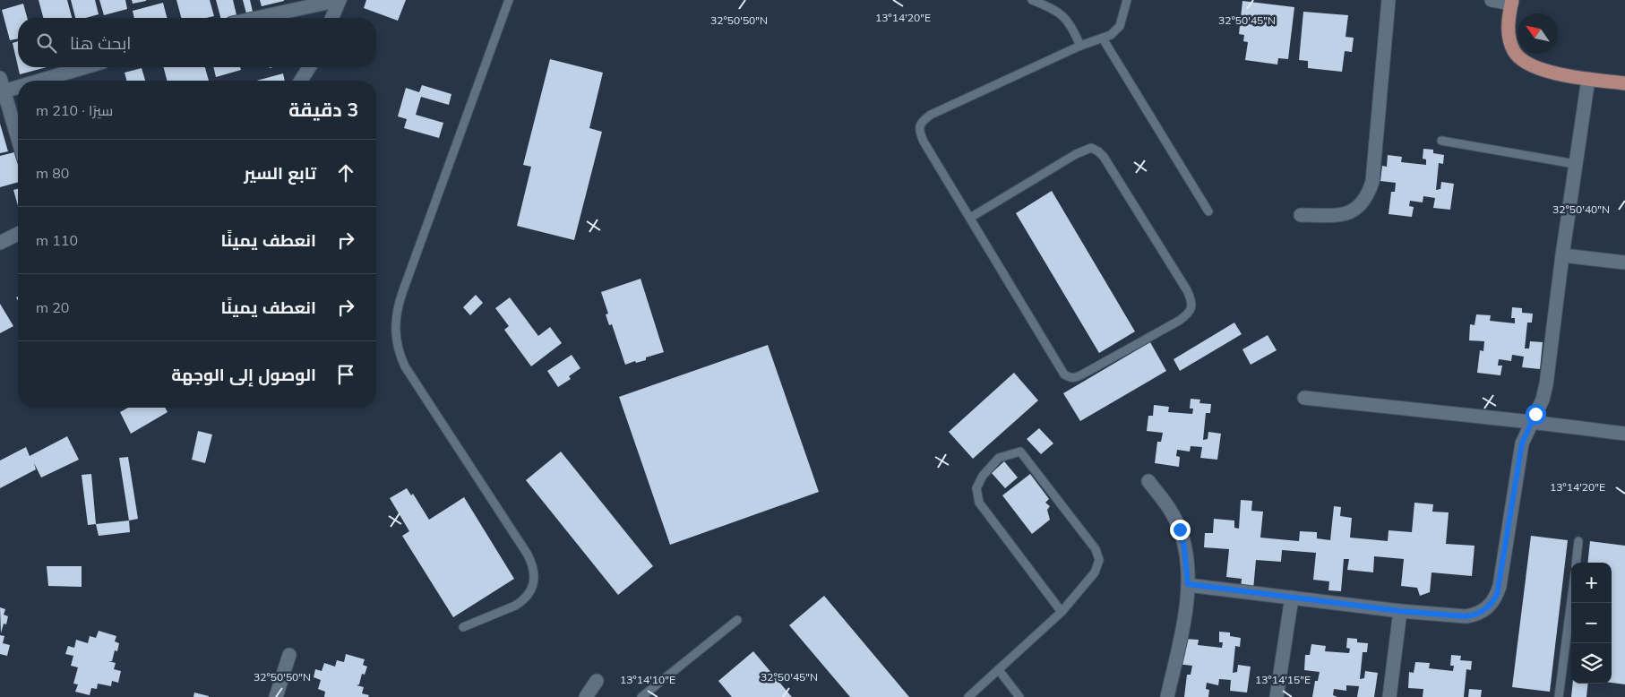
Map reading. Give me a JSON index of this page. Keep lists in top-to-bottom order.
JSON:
{
  "north": "top left",
  "page": {
    "search": "ابحث هنا",
    "heading": ["3 دقيقة", "سيرًا · 210 m"],
    "list": [
      ["تابع السير", "80 m"],
      ["انعطف يمينًا", "110 m"],
      ["انعطف يمينًا", "20 m"],
      "الوصول إلى الوجهة"
    ],
    "map_buttons": ["+", "−"]
  },
  "coordinates": [
    "13°14'20\"E",
    "32°50'50\"N",
    "32°50'45\"N",
    "32°50'40\"N",
    "13°14'10\"E",
    "13°14'15\"E"
  ]
}
